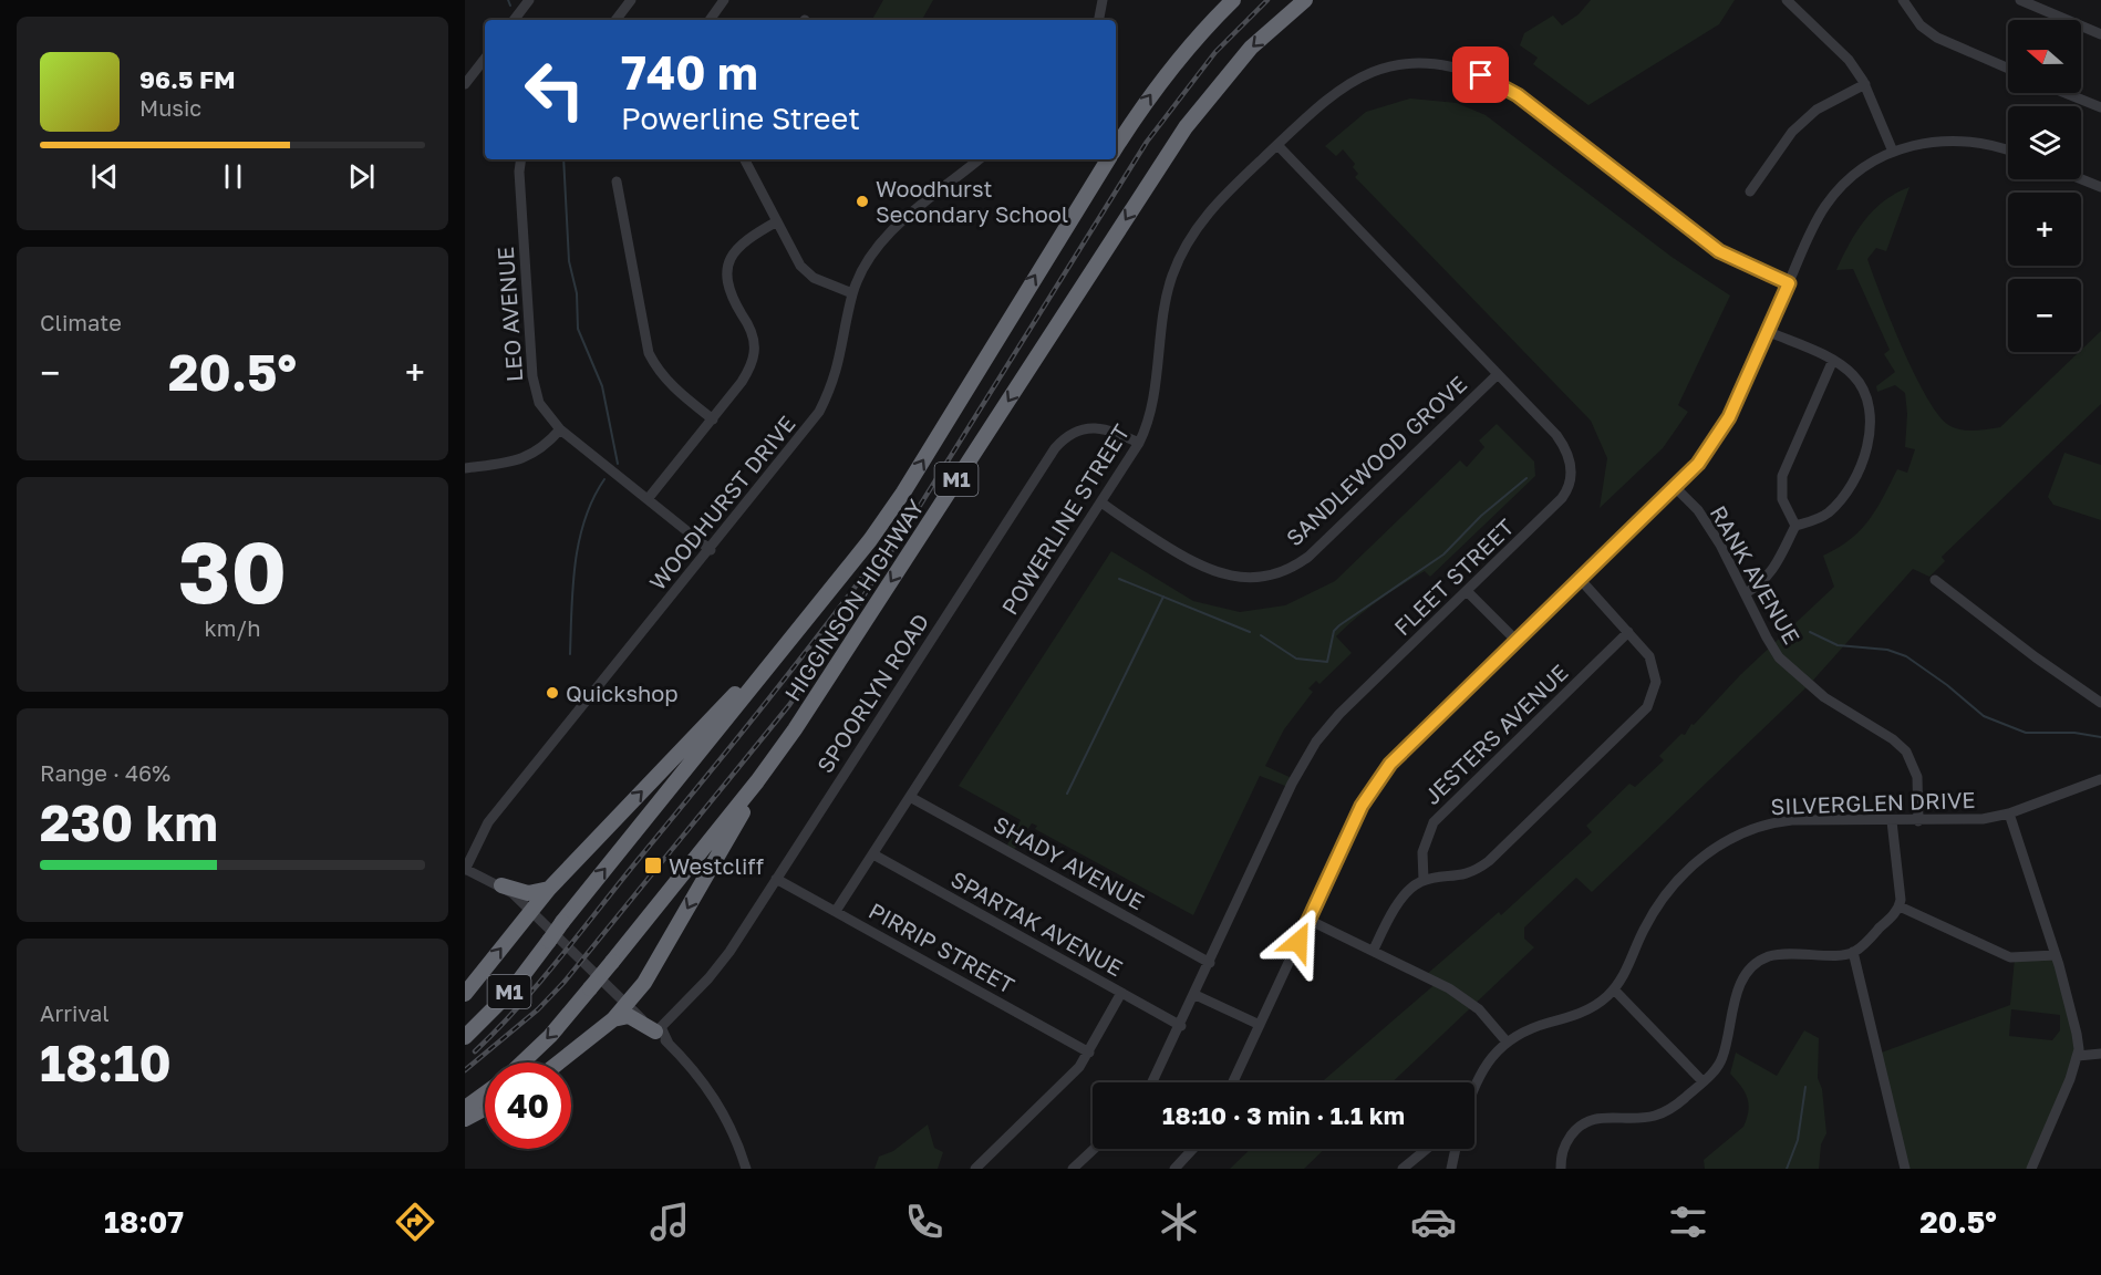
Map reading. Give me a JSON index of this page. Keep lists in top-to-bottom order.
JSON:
{
  "streets": {
    "highway": ["M1", "HIGGINSON HIGHWAY"],
    "street": [
      "LEO AVENUE",
      "SANDLEWOOD GROVE",
      "WOODHURST DRIVE",
      "POWERLINE STREET",
      "RANK AVENUE",
      "FLEET STREET",
      "SPOORLYN ROAD",
      "JESTERS AVENUE",
      "SILVERGLEN DRIVE",
      "SHADY AVENUE",
      "SPARTAK AVENUE",
      "PIRRIP STREET"
    ]
  },
  "crossings": [
    ["LEO AVENUE", "WOODHURST DRIVE"],
    ["SANDLEWOOD GROVE", "POWERLINE STREET"],
    ["SANDLEWOOD GROVE", "FLEET STREET"],
    ["POWERLINE STREET", "FLEET STREET"],
    ["POWERLINE STREET", "SPOORLYN ROAD"],
    ["POWERLINE STREET", "SHADY AVENUE"],
    ["POWERLINE STREET", "SPARTAK AVENUE"],
    ["POWERLINE STREET", "PIRRIP STREET"],
    ["RANK AVENUE", "SILVERGLEN DRIVE"],
    ["FLEET STREET", "SHADY AVENUE"],
    ["FLEET STREET", "SPARTAK AVENUE"],
    ["SPOORLYN ROAD", "PIRRIP STREET"]
  ],
  "places": {
    "other": ["Woodhurst Secondary School", "Quickshop"],
    "transit": ["Westcliff"]
  },
  "north": "left",
  "page": {
    "map_buttons": ["+", "−"],
    "turn": ["740 m", "Powerline Street"],
    "song": ["96.5 FM", "Music"],
    "tile": [
      "Climate",
      ["30", "km/h"],
      ["Range · 46%", "230 km"],
      ["Arrival", "18:10"]
    ],
    "heat": ["−", "20.5°", "+"],
    "limit": "40",
    "trip": "18:10 · 3 min · 1.1 km",
    "tabs": ["18:07", "20.5°"]
  }
}
